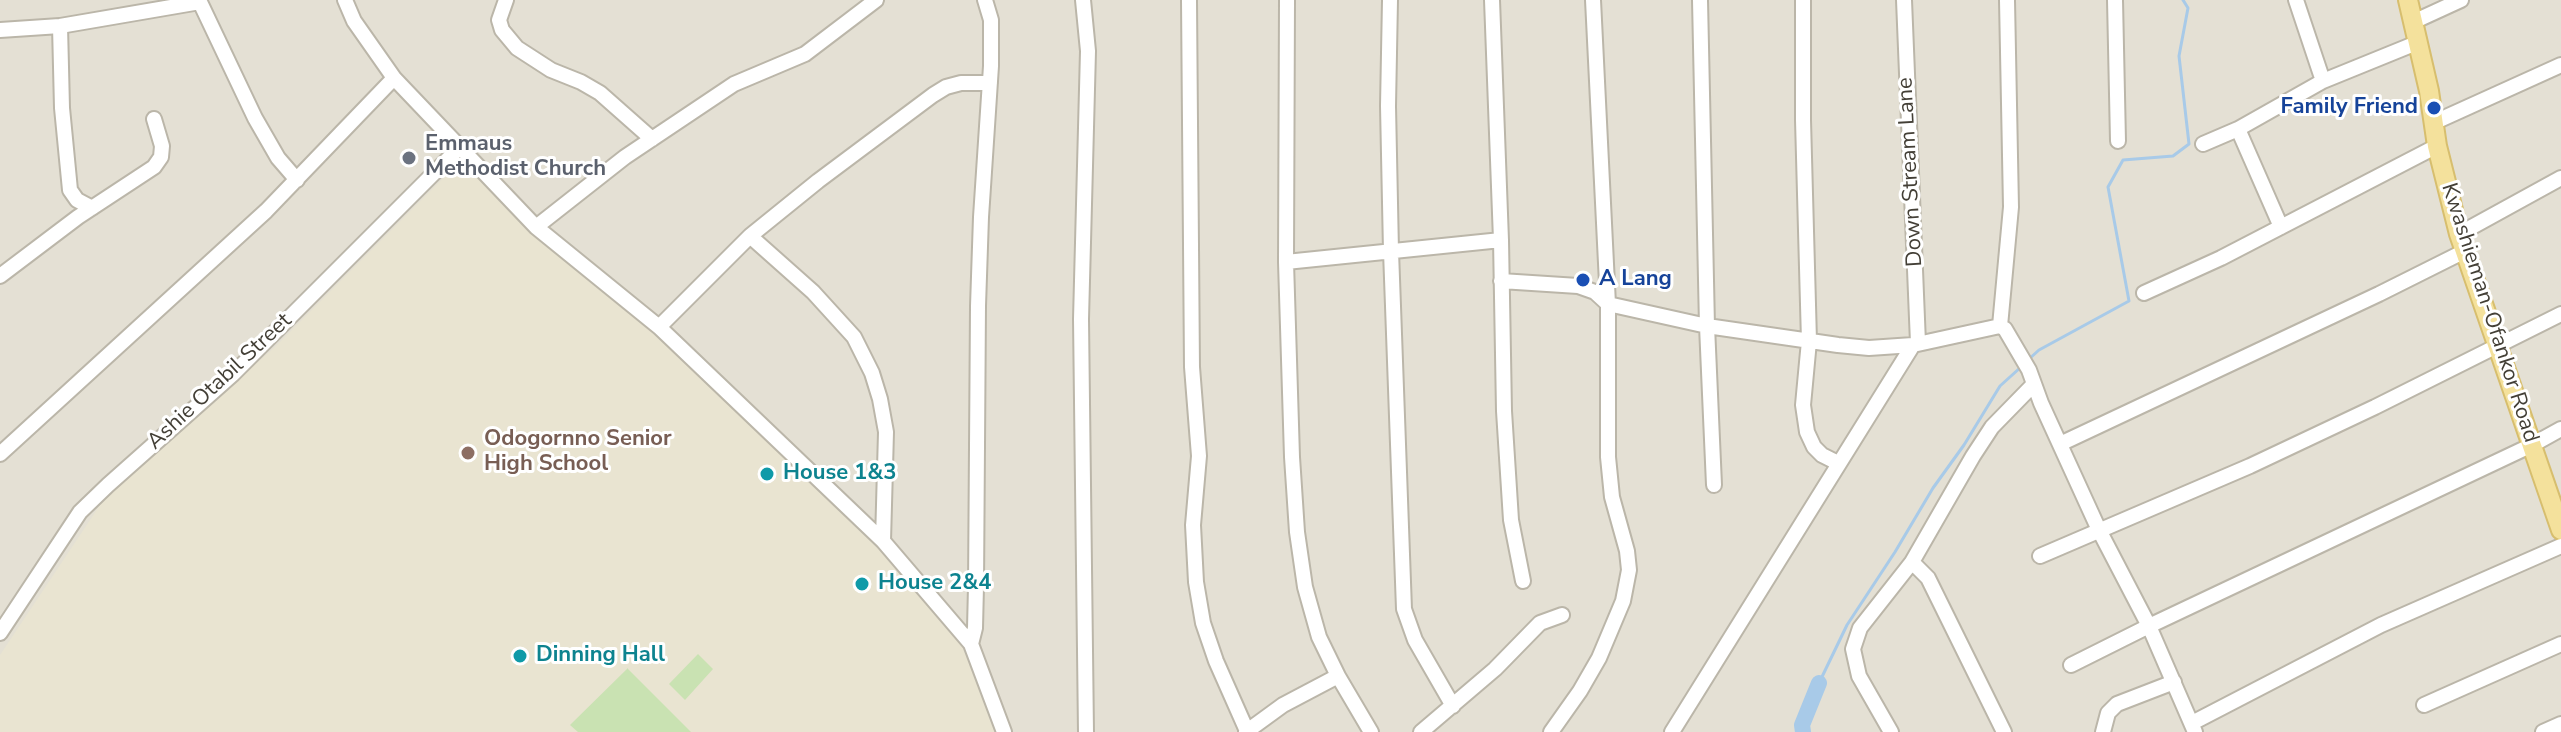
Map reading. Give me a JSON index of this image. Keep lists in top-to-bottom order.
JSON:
{
  "streets": {
    "main road": ["Kwashieman-Ofankor Road"],
    "street": ["Down Stream Lane", "Ashie Otabil Street"]
  },
  "places": [
    "Family Friend",
    "Emmaus Methodist Church",
    "A Lang",
    "Odogornno Senior High School",
    "House 1&3",
    "House 2&4",
    "Dinning Hall"
  ]
}
